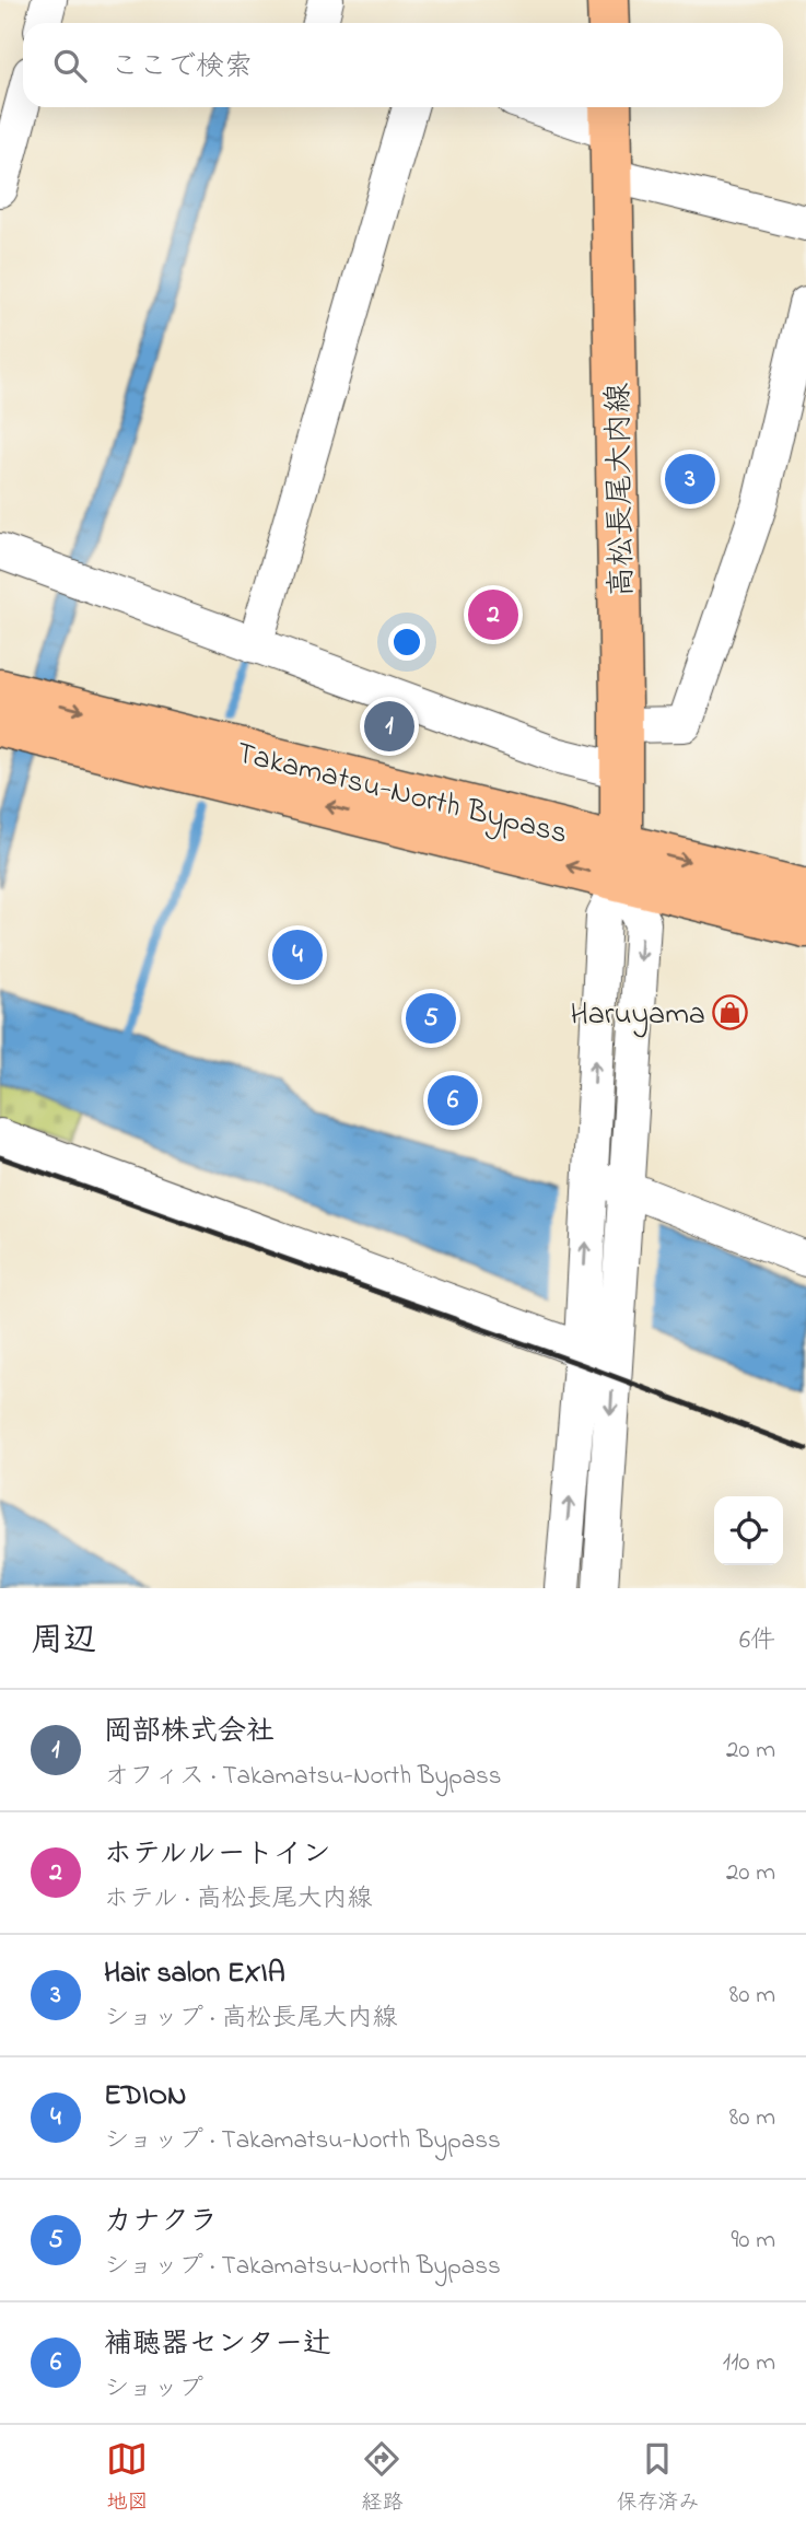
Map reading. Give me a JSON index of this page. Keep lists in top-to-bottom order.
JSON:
{
  "streets": {
    "main road": ["高松長尾大内線", "Takamatsu-North Bypass"]
  },
  "crossings": [
    ["高松長尾大内線", "Takamatsu-North Bypass"]
  ],
  "places": {
    "shop": ["Haruyama"]
  },
  "page": {
    "search": "ここで検索",
    "pins": [
      "3",
      "2",
      "1",
      "4",
      "5",
      "6"
    ],
    "heading": ["周辺", "6件"],
    "list": [
      {
        "mark": "1",
        "name": "岡部株式会社",
        "note": "オフィス · Takamatsu-North Bypass",
        "value": "20 m"
      },
      {
        "mark": "2",
        "name": "ホテルルートイン",
        "note": "ホテル · 高松長尾大内線",
        "value": "20 m"
      },
      {
        "mark": "3",
        "name": "Hair salon EXIA",
        "note": "ショップ · 高松長尾大内線",
        "value": "80 m"
      },
      {
        "mark": "4",
        "name": "EDION",
        "note": "ショップ · Takamatsu-North Bypass",
        "value": "80 m"
      },
      {
        "mark": "5",
        "name": "カナクラ",
        "note": "ショップ · Takamatsu-North Bypass",
        "value": "90 m"
      },
      {
        "mark": "6",
        "name": "補聴器センター辻",
        "note": "ショップ",
        "value": "110 m"
      }
    ],
    "nav": ["地図", "経路", "保存済み"]
  }
}
